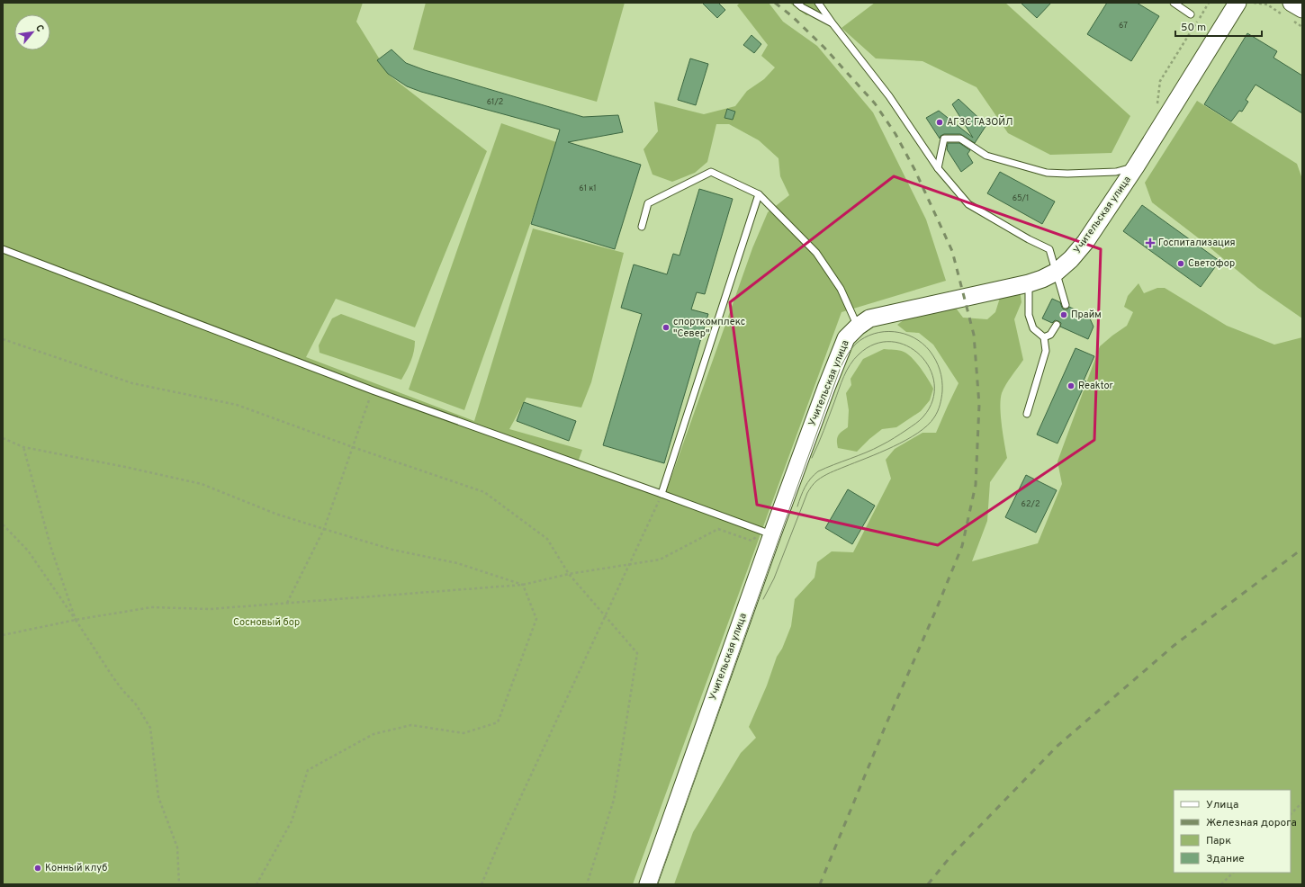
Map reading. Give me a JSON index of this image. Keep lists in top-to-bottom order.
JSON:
{
  "streets": {
    "main road": ["Учительская улица"]
  },
  "parks": ["Сосновый бор"],
  "places": {
    "other": [
      "АГЗС ГАЗОЙЛ",
      "Светофор",
      "Прайм",
      "спорткомплекс \"Север\"",
      "Reaktor",
      "Конный клуб"
    ],
    "health": ["Госпитализация"]
  },
  "house_numbers": [
    "67",
    "61/2",
    "61 к1",
    "65/1",
    "62/2"
  ],
  "legend": [
    "Улица",
    "Железная дорога",
    "Парк",
    "Здание"
  ],
  "scale_bar": "50 m",
  "north": "top right"
}
